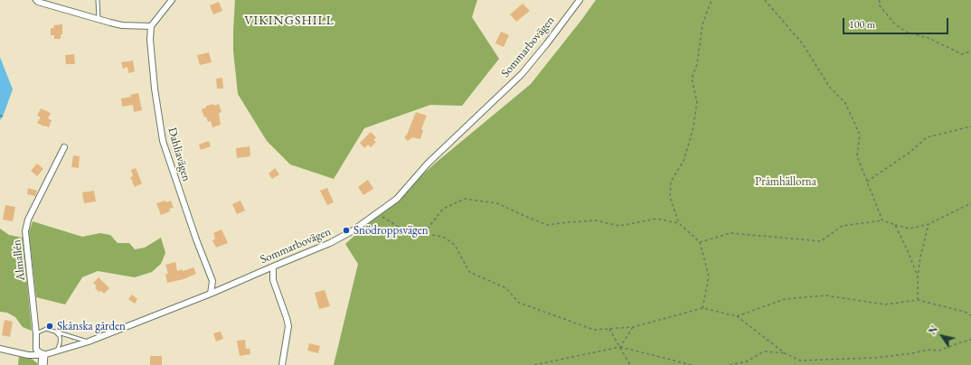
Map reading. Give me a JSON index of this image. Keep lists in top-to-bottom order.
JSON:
{
  "streets": {
    "street": ["Sommarbovägen", "Dahliavägen", "Almallén"]
  },
  "crossings": [
    ["Sommarbovägen", "Dahliavägen"],
    ["Sommarbovägen", "Almallén"]
  ],
  "districts": ["VIKINGSHILL"],
  "parks": ["Pråmhällorna"],
  "places": ["Snödroppsvägen", "Skånska gården"],
  "scale_bar": "100 m",
  "north": "top left"
}
